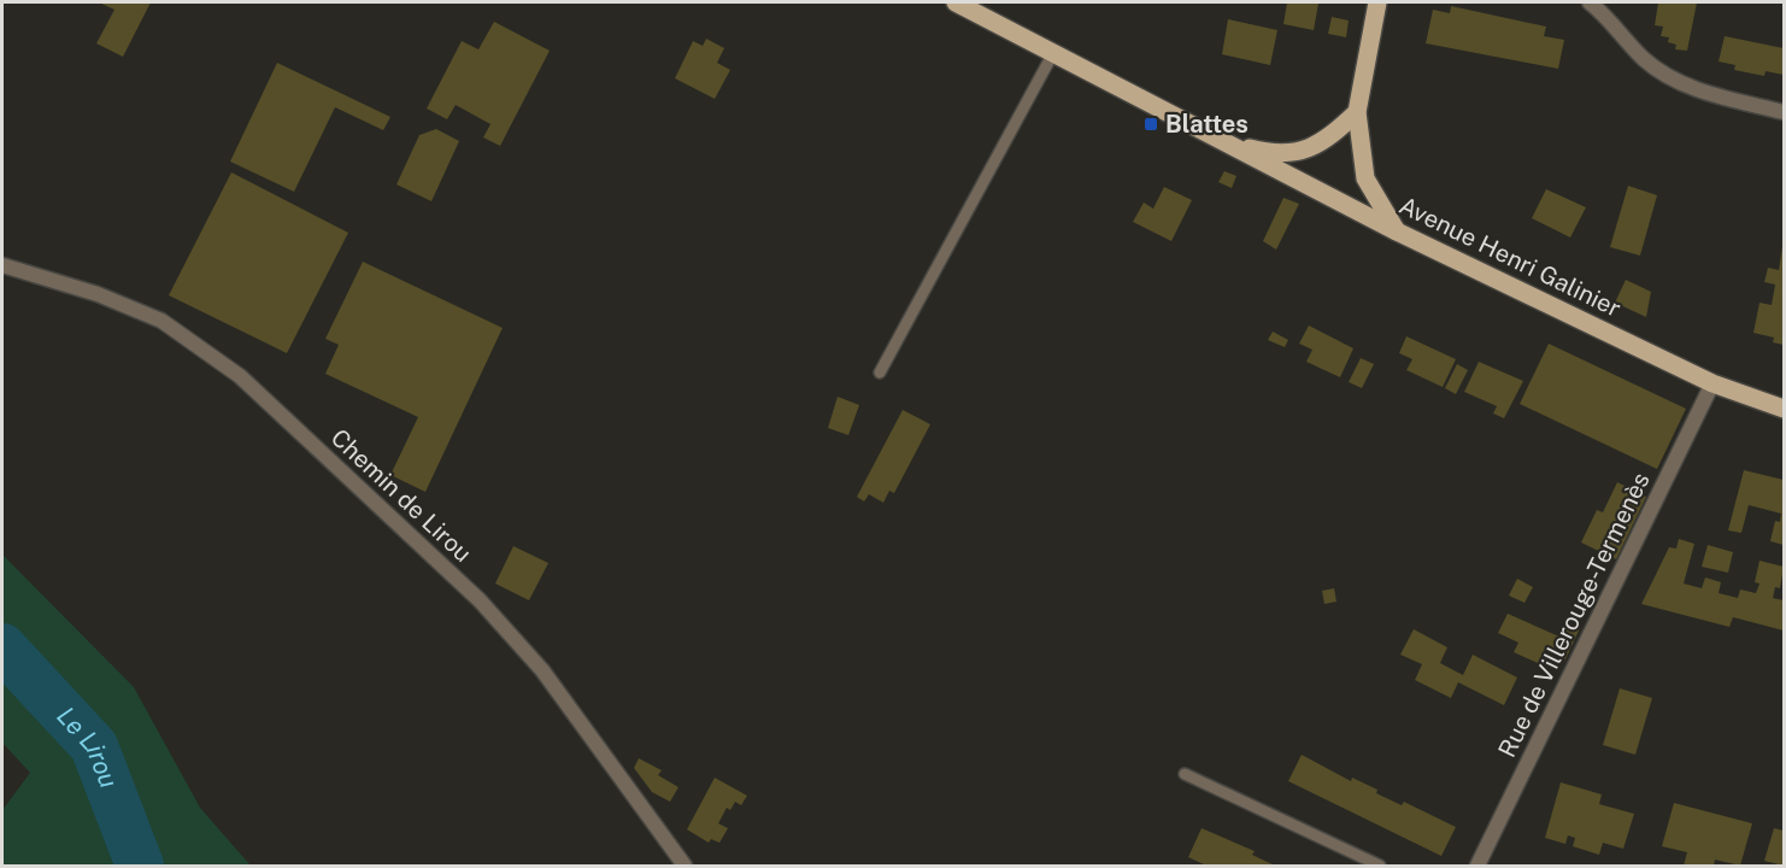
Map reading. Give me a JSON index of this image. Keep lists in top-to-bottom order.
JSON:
{
  "streets": {
    "main road": ["Avenue Henri Galinier"],
    "street": ["Chemin de Lirou", "Rue de Villerouge-Termenès"]
  },
  "crossings": [
    ["Avenue Henri Galinier", "Rue de Villerouge-Termenès"]
  ],
  "water": ["Le Lirou"],
  "places": {
    "transit": ["Blattes"]
  }
}
